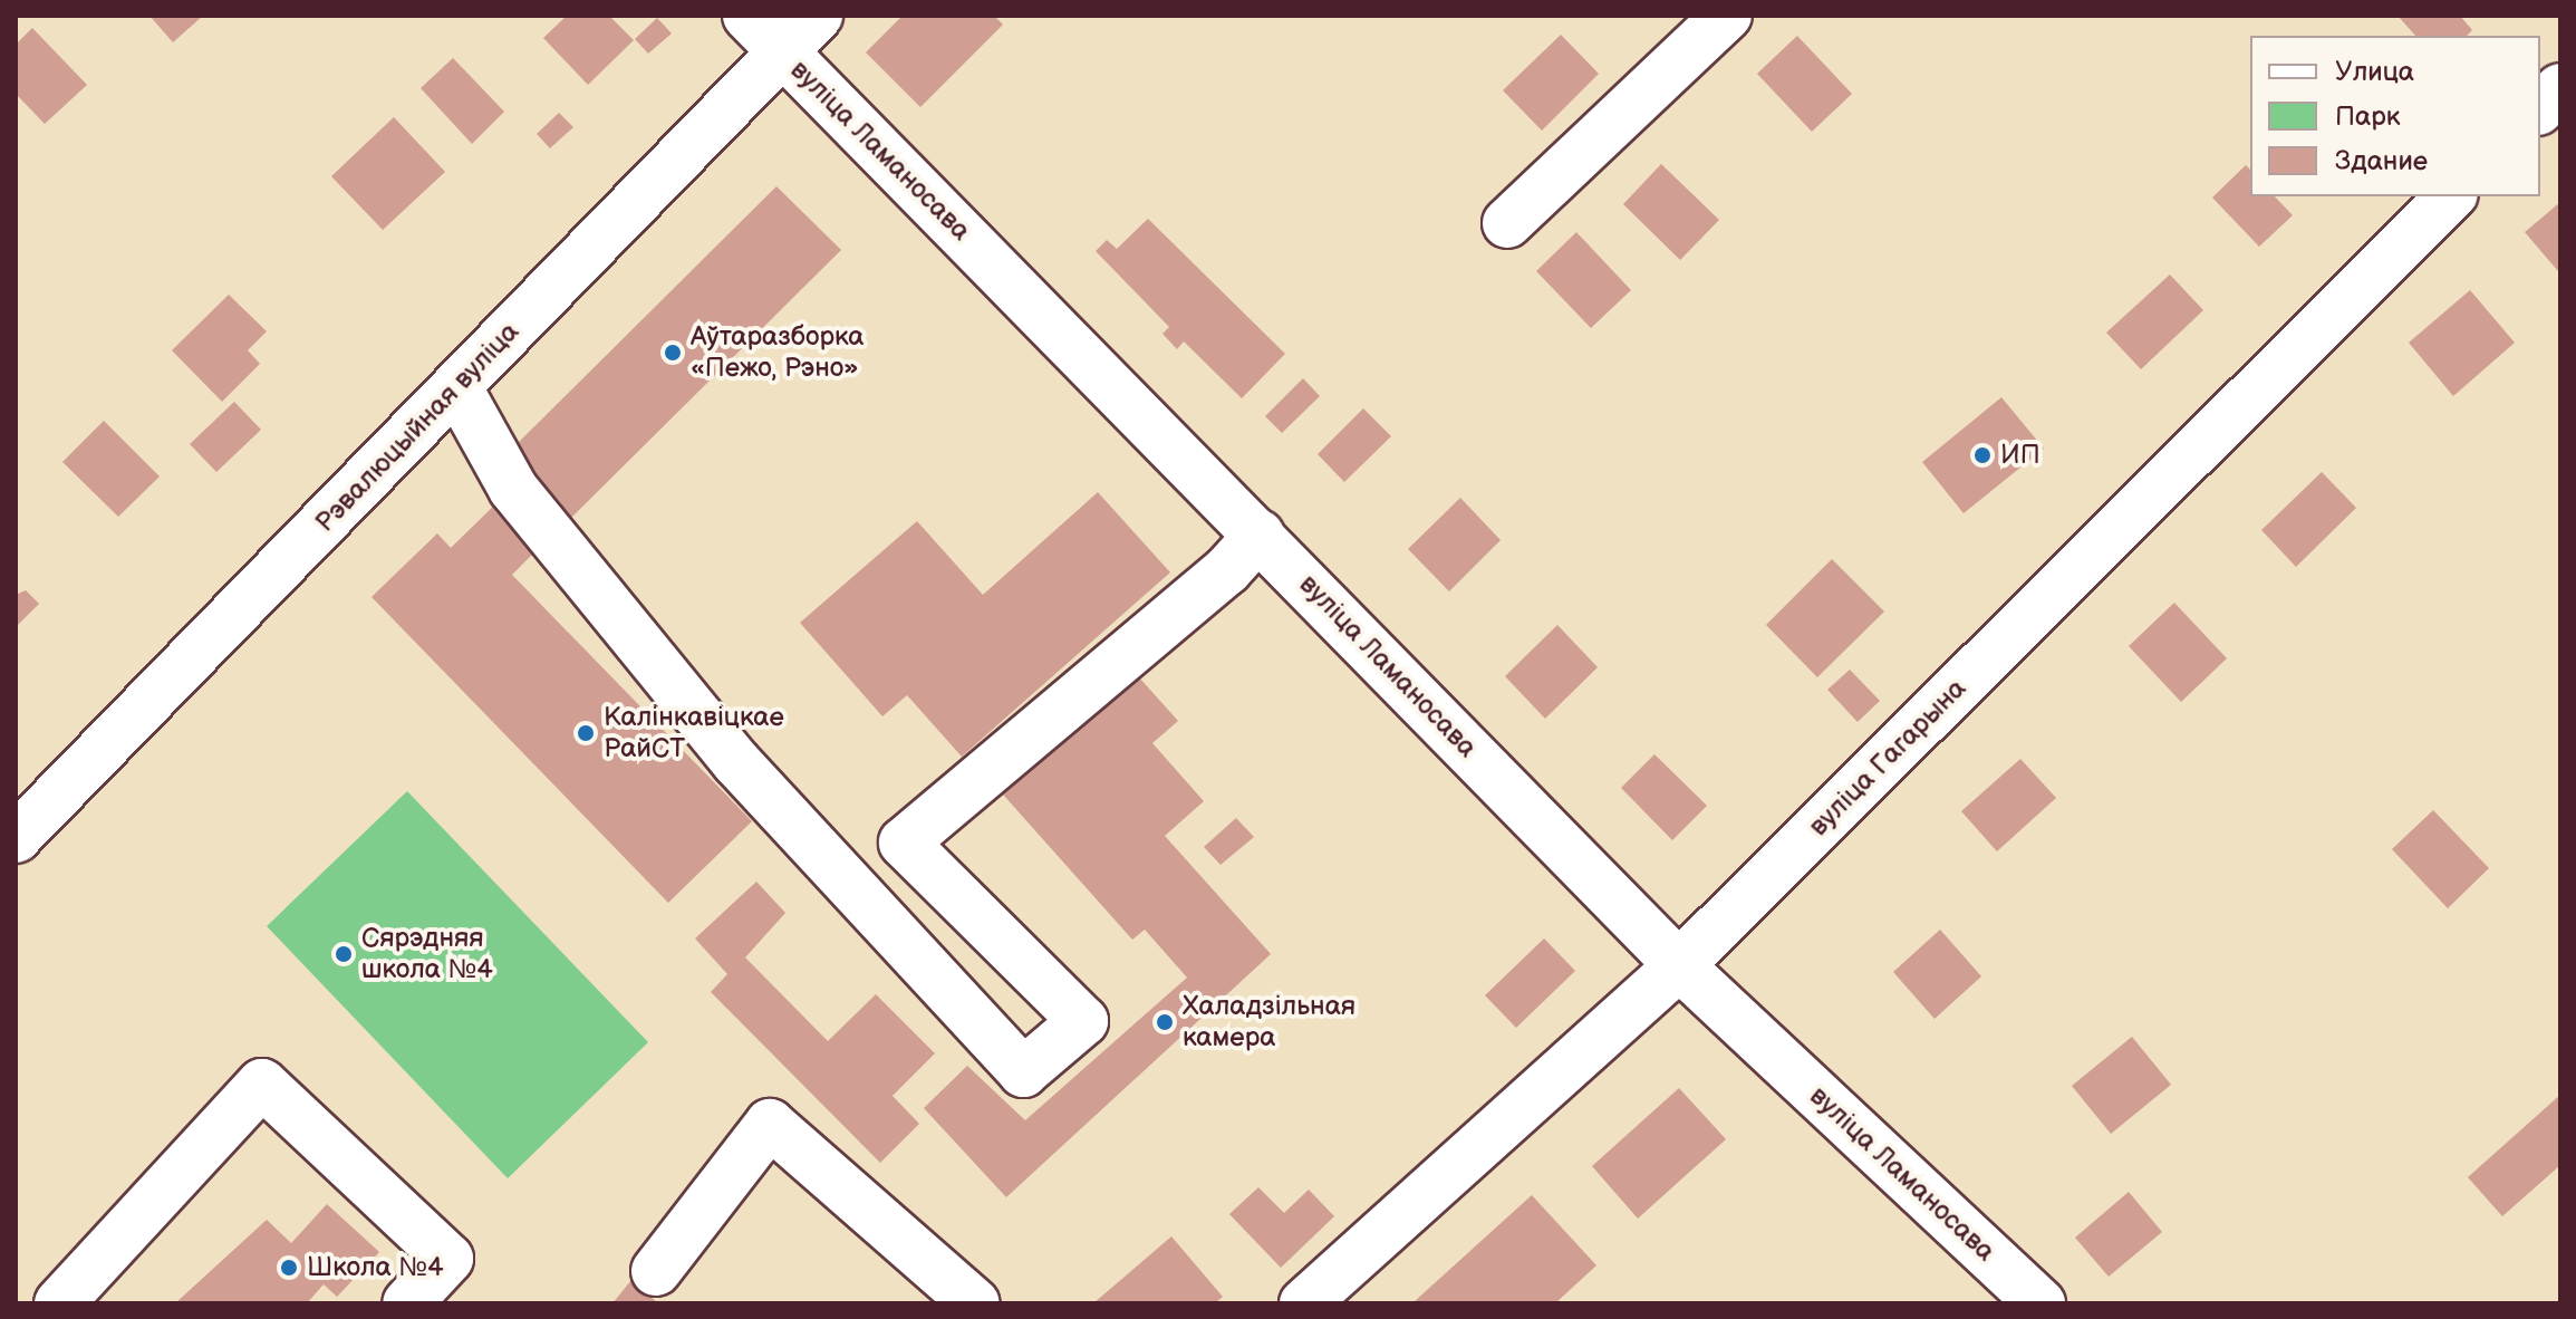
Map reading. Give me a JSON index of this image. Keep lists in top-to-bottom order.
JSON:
{
  "streets": {
    "street": ["вуліца Ламаносава", "Рэвалюцыйная вуліца", "вуліца Гагарына"]
  },
  "crossings": [
    ["вуліца Ламаносава", "Рэвалюцыйная вуліца"],
    ["вуліца Ламаносава", "вуліца Гагарына"]
  ],
  "places": [
    "Аўтаразборка «Пежо, Рэно»",
    "ИП",
    "Калінкавіцкае РайСТ",
    "Сярэдняя школа №4",
    "Халадзільная камера",
    "Школа №4"
  ],
  "legend": ["Улица", "Парк", "Здание"]
}
